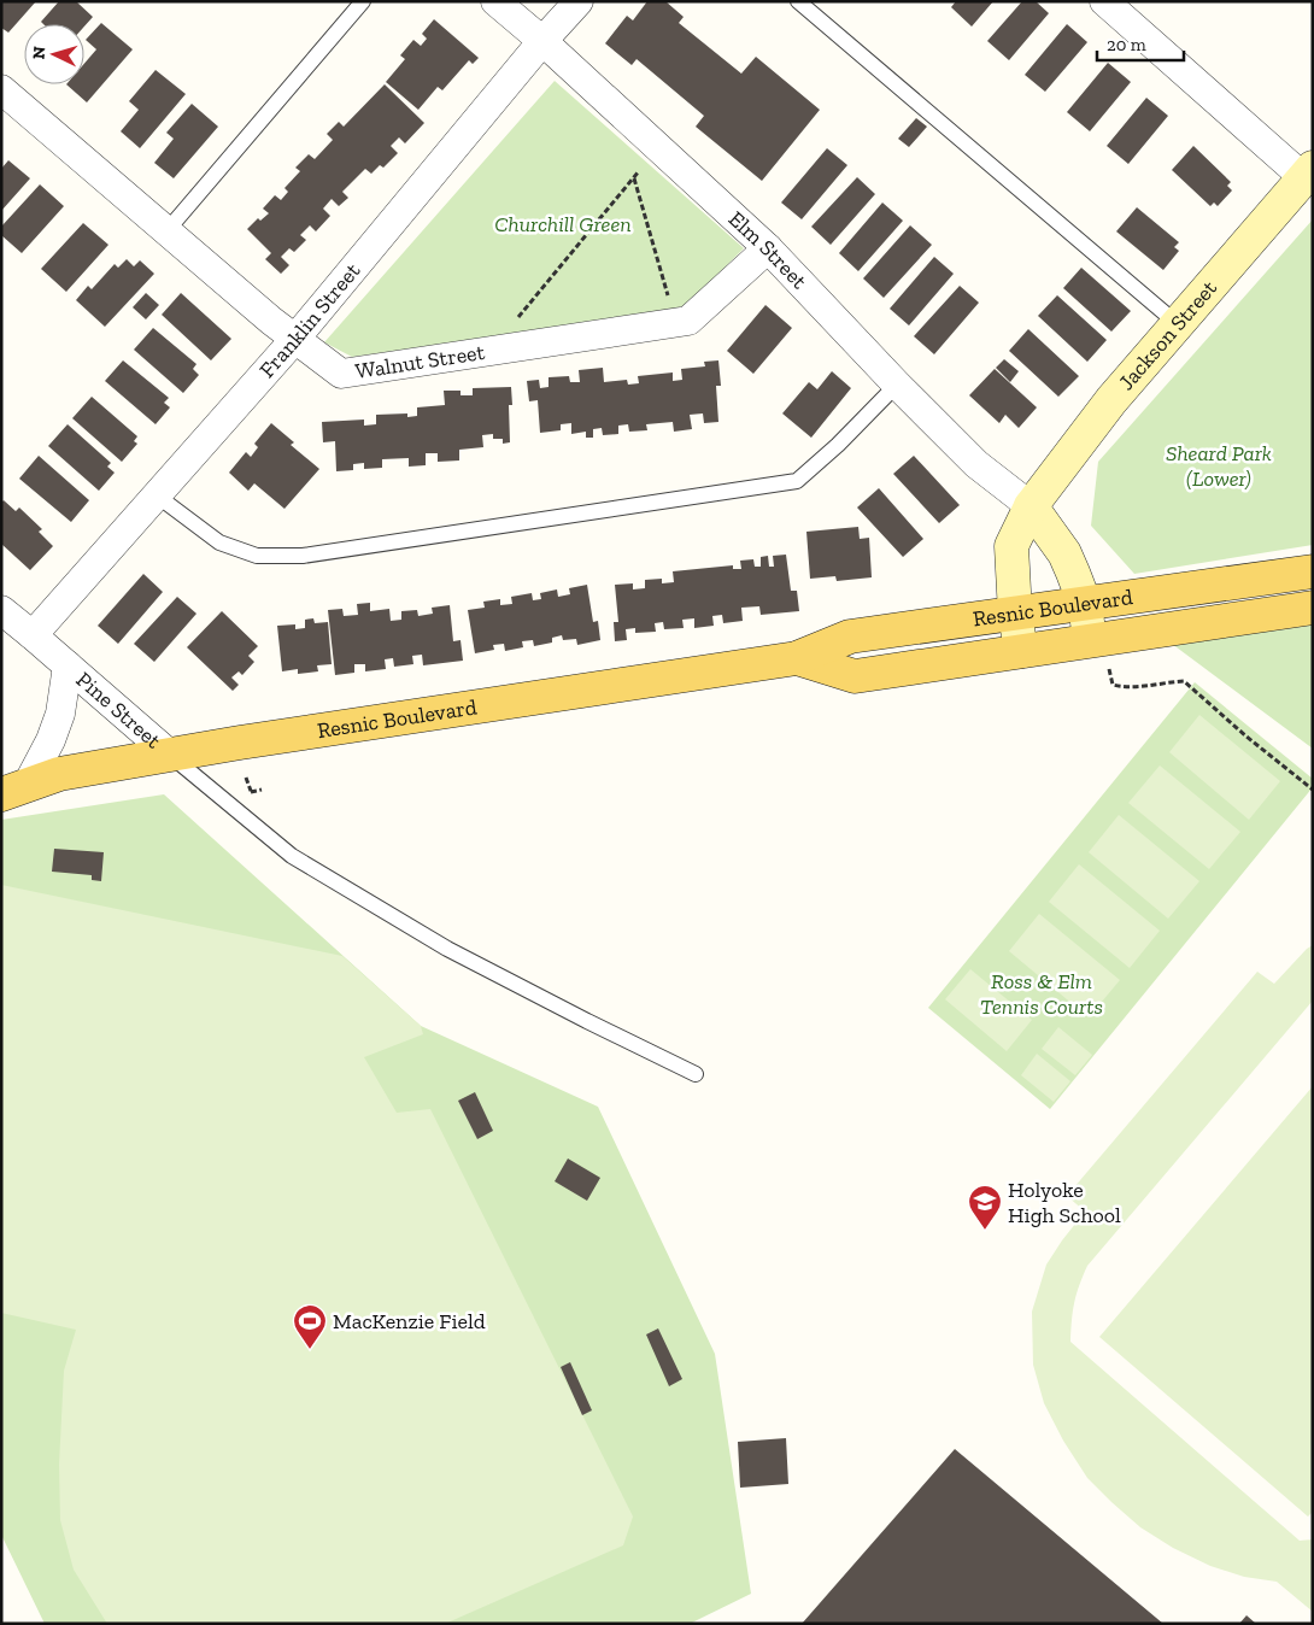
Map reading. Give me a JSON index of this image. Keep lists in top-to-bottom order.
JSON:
{
  "streets": {
    "main road": ["Resnic Boulevard"],
    "street": [
      "Elm Street",
      "Franklin Street",
      "Jackson Street",
      "Walnut Street",
      "Pine Street"
    ]
  },
  "crossings": [
    ["Elm Street", "Franklin Street"],
    ["Elm Street", "Jackson Street"],
    ["Elm Street", "Walnut Street"],
    ["Franklin Street", "Walnut Street"],
    ["Franklin Street", "Pine Street"],
    ["Jackson Street", "Resnic Boulevard"],
    ["Resnic Boulevard", "Pine Street"]
  ],
  "parks": ["Churchill Green", "Sheard Park (Lower)", "Ross & Elm Tennis Courts"],
  "places": {
    "school or university": ["Holyoke High School"],
    "sports": ["MacKenzie Field"]
  },
  "scale_bar": "20 m",
  "north": "left"
}
